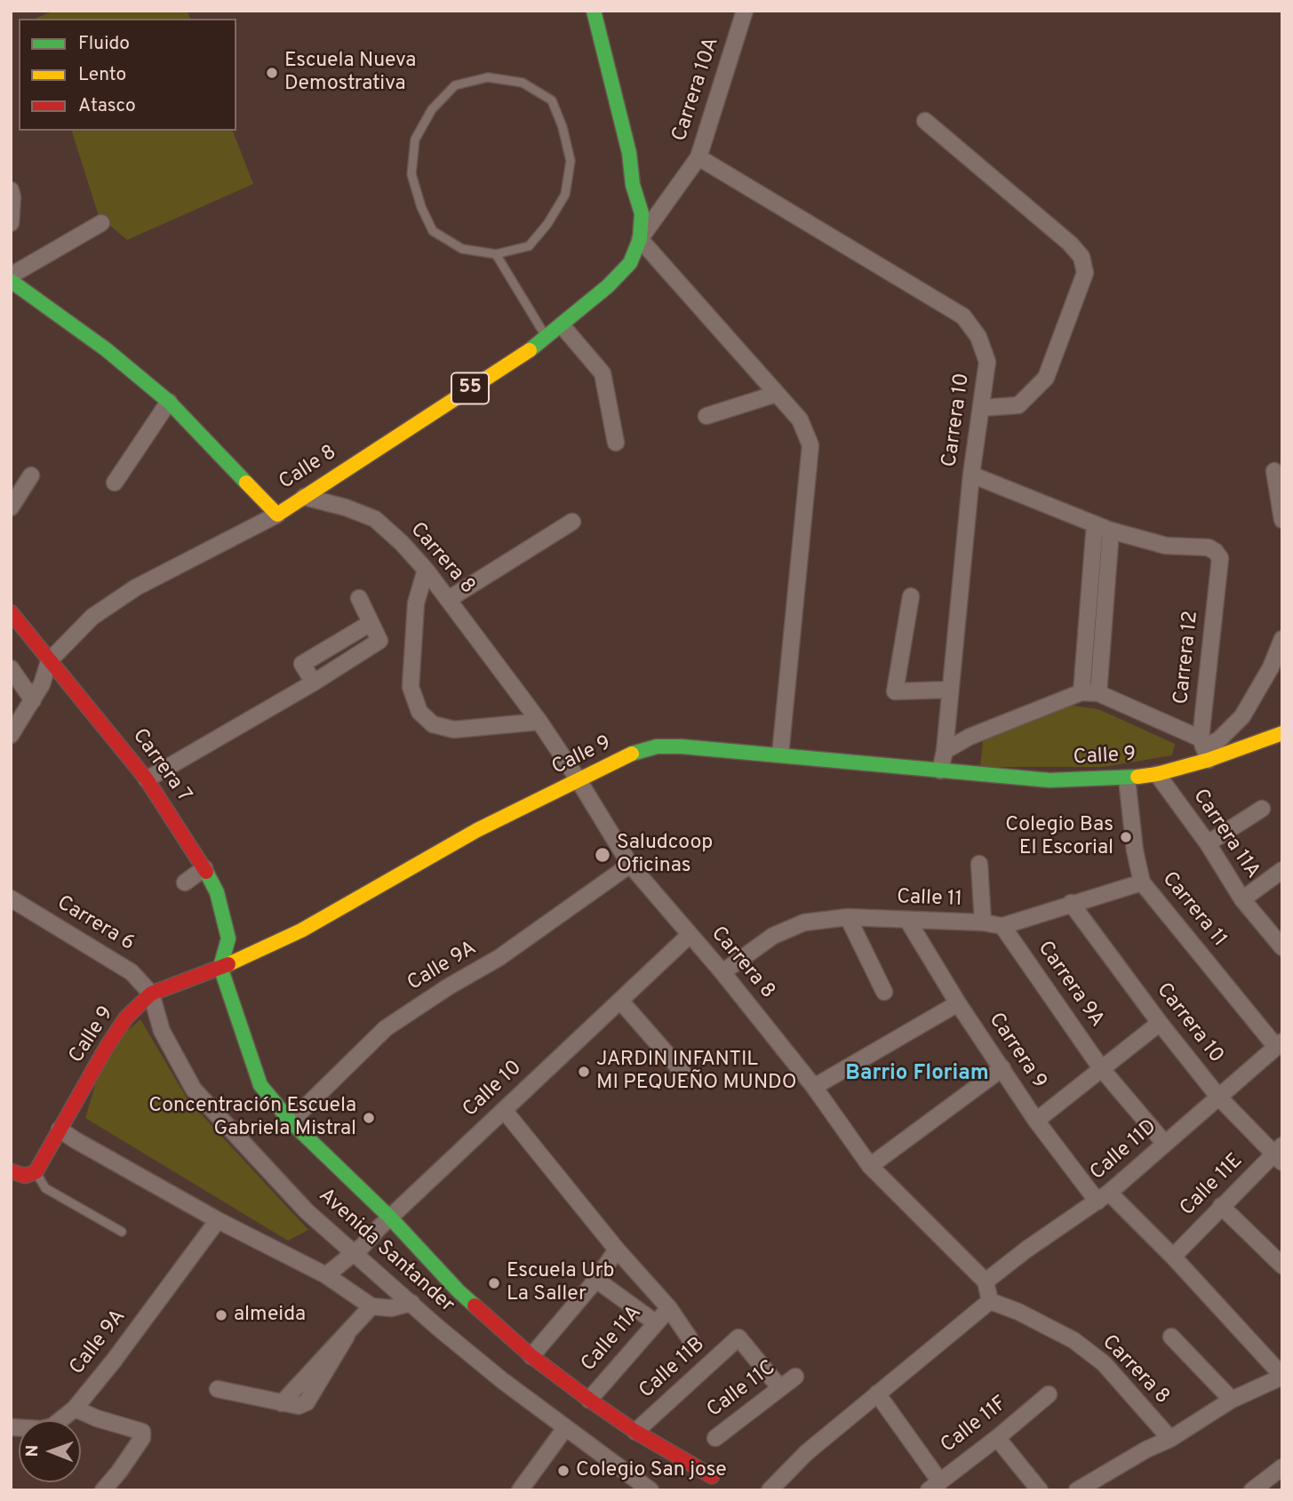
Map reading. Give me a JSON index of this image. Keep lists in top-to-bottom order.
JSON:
{
  "streets": {
    "main road": [
      "55",
      "Calle 8",
      "Calle 9",
      "Carrera 7"
    ],
    "street": [
      "Carrera 10A",
      "Carrera 10",
      "Carrera 8",
      "Carrera 12",
      "Carrera 11A",
      "Calle 11",
      "Carrera 11",
      "Carrera 6",
      "Calle 9A",
      "Carrera 9A",
      "Carrera 9",
      "Calle 10",
      "Calle 11D",
      "Calle 11E",
      "Avenida Santander",
      "Calle 11A",
      "Calle 11B",
      "Calle 11C",
      "Calle 11F"
    ]
  },
  "crossings": [
    ["Carrera 10A", "55"],
    ["Carrera 10A", "Carrera 10"],
    ["Carrera 10A", "Calle 8"],
    ["55", "Calle 8"],
    ["Carrera 10", "Calle 9"],
    ["Carrera 10", "Calle 11"],
    ["Carrera 10", "Calle 11D"],
    ["Carrera 10", "Calle 11E"],
    ["Calle 8", "Carrera 8"],
    ["Calle 8", "Carrera 7"],
    ["Carrera 8", "Calle 9"],
    ["Carrera 8", "Calle 11"],
    ["Carrera 8", "Calle 9A"],
    ["Carrera 8", "Calle 10"],
    ["Carrera 8", "Calle 11D"],
    ["Carrera 12", "Calle 9"],
    ["Calle 9", "Carrera 7"],
    ["Calle 9", "Carrera 11A"],
    ["Calle 9", "Carrera 11"],
    ["Calle 9", "Carrera 6"],
    ["Calle 9", "Avenida Santander"],
    ["Calle 11", "Carrera 11"],
    ["Calle 11", "Carrera 9A"],
    ["Calle 11", "Carrera 9"],
    ["Carrera 11", "Calle 11D"],
    ["Carrera 6", "Avenida Santander"],
    ["Carrera 9A", "Calle 11D"],
    ["Carrera 9", "Calle 11D"],
    ["Carrera 9", "Calle 11E"],
    ["Calle 10", "Avenida Santander"],
    ["Calle 11B", "Calle 11C"]
  ],
  "districts": ["Barrio Floriam"],
  "places": [
    "Escuela Nueva Demostrativa",
    "Colegio Bas El Escorial",
    "Saludcoop Oficinas",
    "JARDIN INFANTIL MI PEQUEÑO MUNDO",
    "Concentración Escuela Gabriela Mistral",
    "Escuela Urb La Saller",
    "almeida",
    "Colegio San jose"
  ],
  "legend": ["Fluido", "Lento", "Atasco"],
  "north": "left"
}
